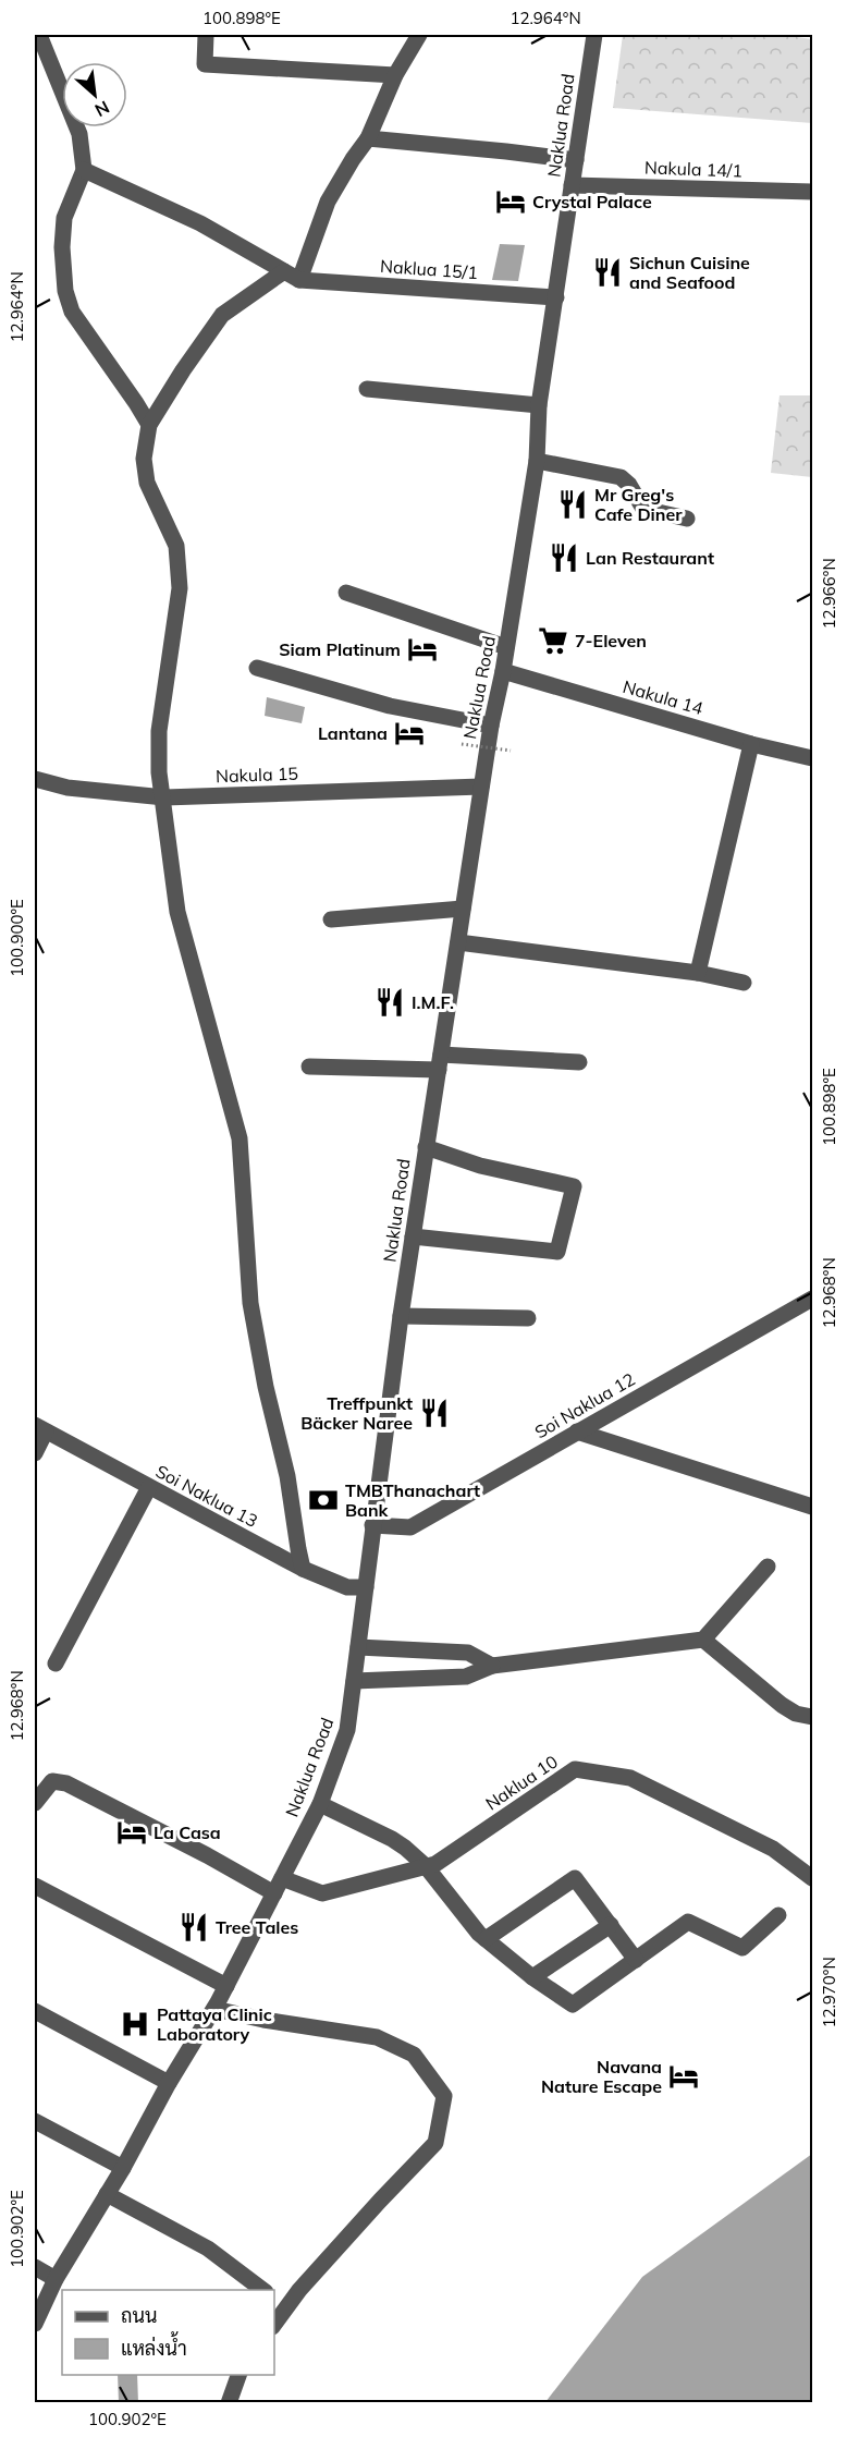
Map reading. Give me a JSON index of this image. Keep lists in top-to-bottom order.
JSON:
{
  "streets": {
    "street": [
      "Naklua Road",
      "Nakula 14/1",
      "Naklua 15/1",
      "Nakula 14",
      "Nakula 15",
      "Soi Naklua 12",
      "Soi Naklua 13",
      "Naklua 10"
    ]
  },
  "crossings": [
    ["Naklua Road", "Nakula 14/1"],
    ["Naklua Road", "Naklua 15/1"],
    ["Naklua Road", "Nakula 14"],
    ["Naklua Road", "Nakula 15"],
    ["Naklua Road", "Soi Naklua 12"],
    ["Naklua Road", "Soi Naklua 13"],
    ["Naklua Road", "Naklua 10"]
  ],
  "places": {
    "hotel": [
      "Crystal Palace",
      "Siam Platinum",
      "Lantana",
      "La Casa",
      "Navana Nature Escape"
    ],
    "restaurant": [
      "Sichun Cuisine and Seafood",
      "Mr Greg's Cafe Diner",
      "Lan Restaurant",
      "I.M.F.",
      "Treffpunkt Bäcker Naree",
      "Tree Tales"
    ],
    "supermarket": ["7-Eleven"],
    "bank": ["TMBThanachart Bank"],
    "hospital": ["Pattaya Clinic Laboratory"]
  },
  "legend": ["ถนน", "แหล่งน้ำ"],
  "north": "bottom right",
  "coordinates": [
    "100.898°E",
    "12.964°N",
    "12.966°N",
    "100.900°E",
    "12.968°N",
    "12.970°N",
    "100.902°E"
  ]
}
